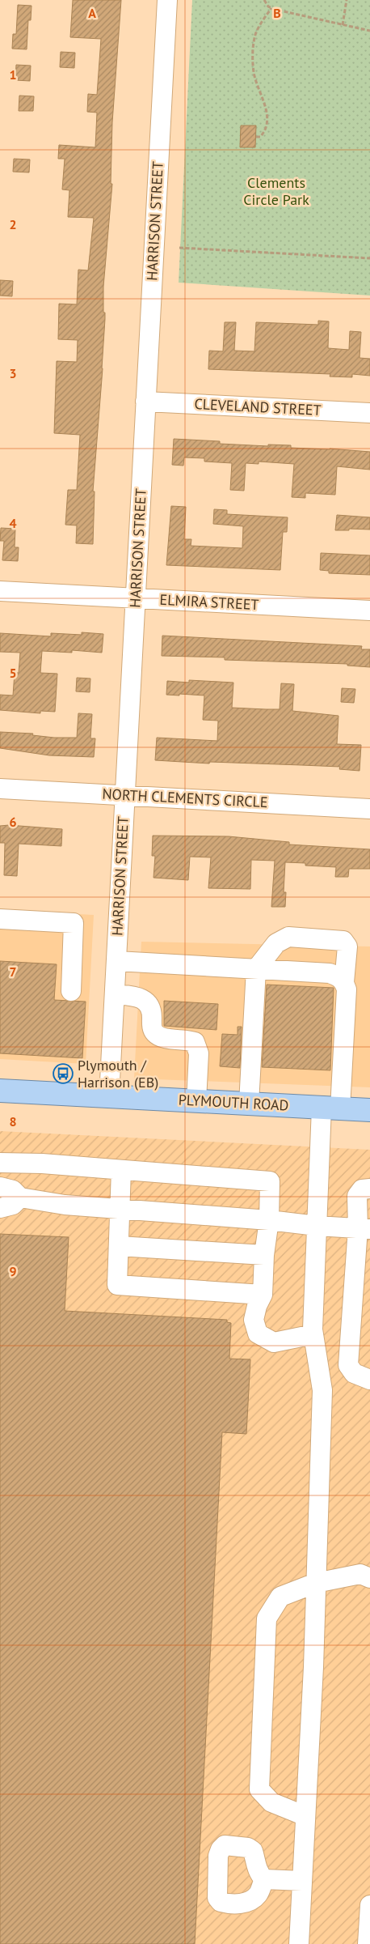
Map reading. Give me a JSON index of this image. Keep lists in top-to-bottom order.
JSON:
{
  "streets": {
    "main road": ["PLYMOUTH ROAD"],
    "street": [
      "HARRISON STREET",
      "CLEVELAND STREET",
      "ELMIRA STREET",
      "NORTH CLEMENTS CIRCLE"
    ]
  },
  "crossings": [
    ["HARRISON STREET", "CLEVELAND STREET"],
    ["HARRISON STREET", "ELMIRA STREET"],
    ["HARRISON STREET", "NORTH CLEMENTS CIRCLE"],
    ["HARRISON STREET", "PLYMOUTH ROAD"]
  ],
  "parks": ["Clements Circle Park"],
  "places": {
    "bus stop": ["Plymouth / Harrison (EB)"]
  },
  "grid": {
    "columns": ["A", "B"],
    "rows": [
      "1",
      "2",
      "3",
      "4",
      "5",
      "6",
      "7",
      "8",
      "9"
    ]
  }
}
